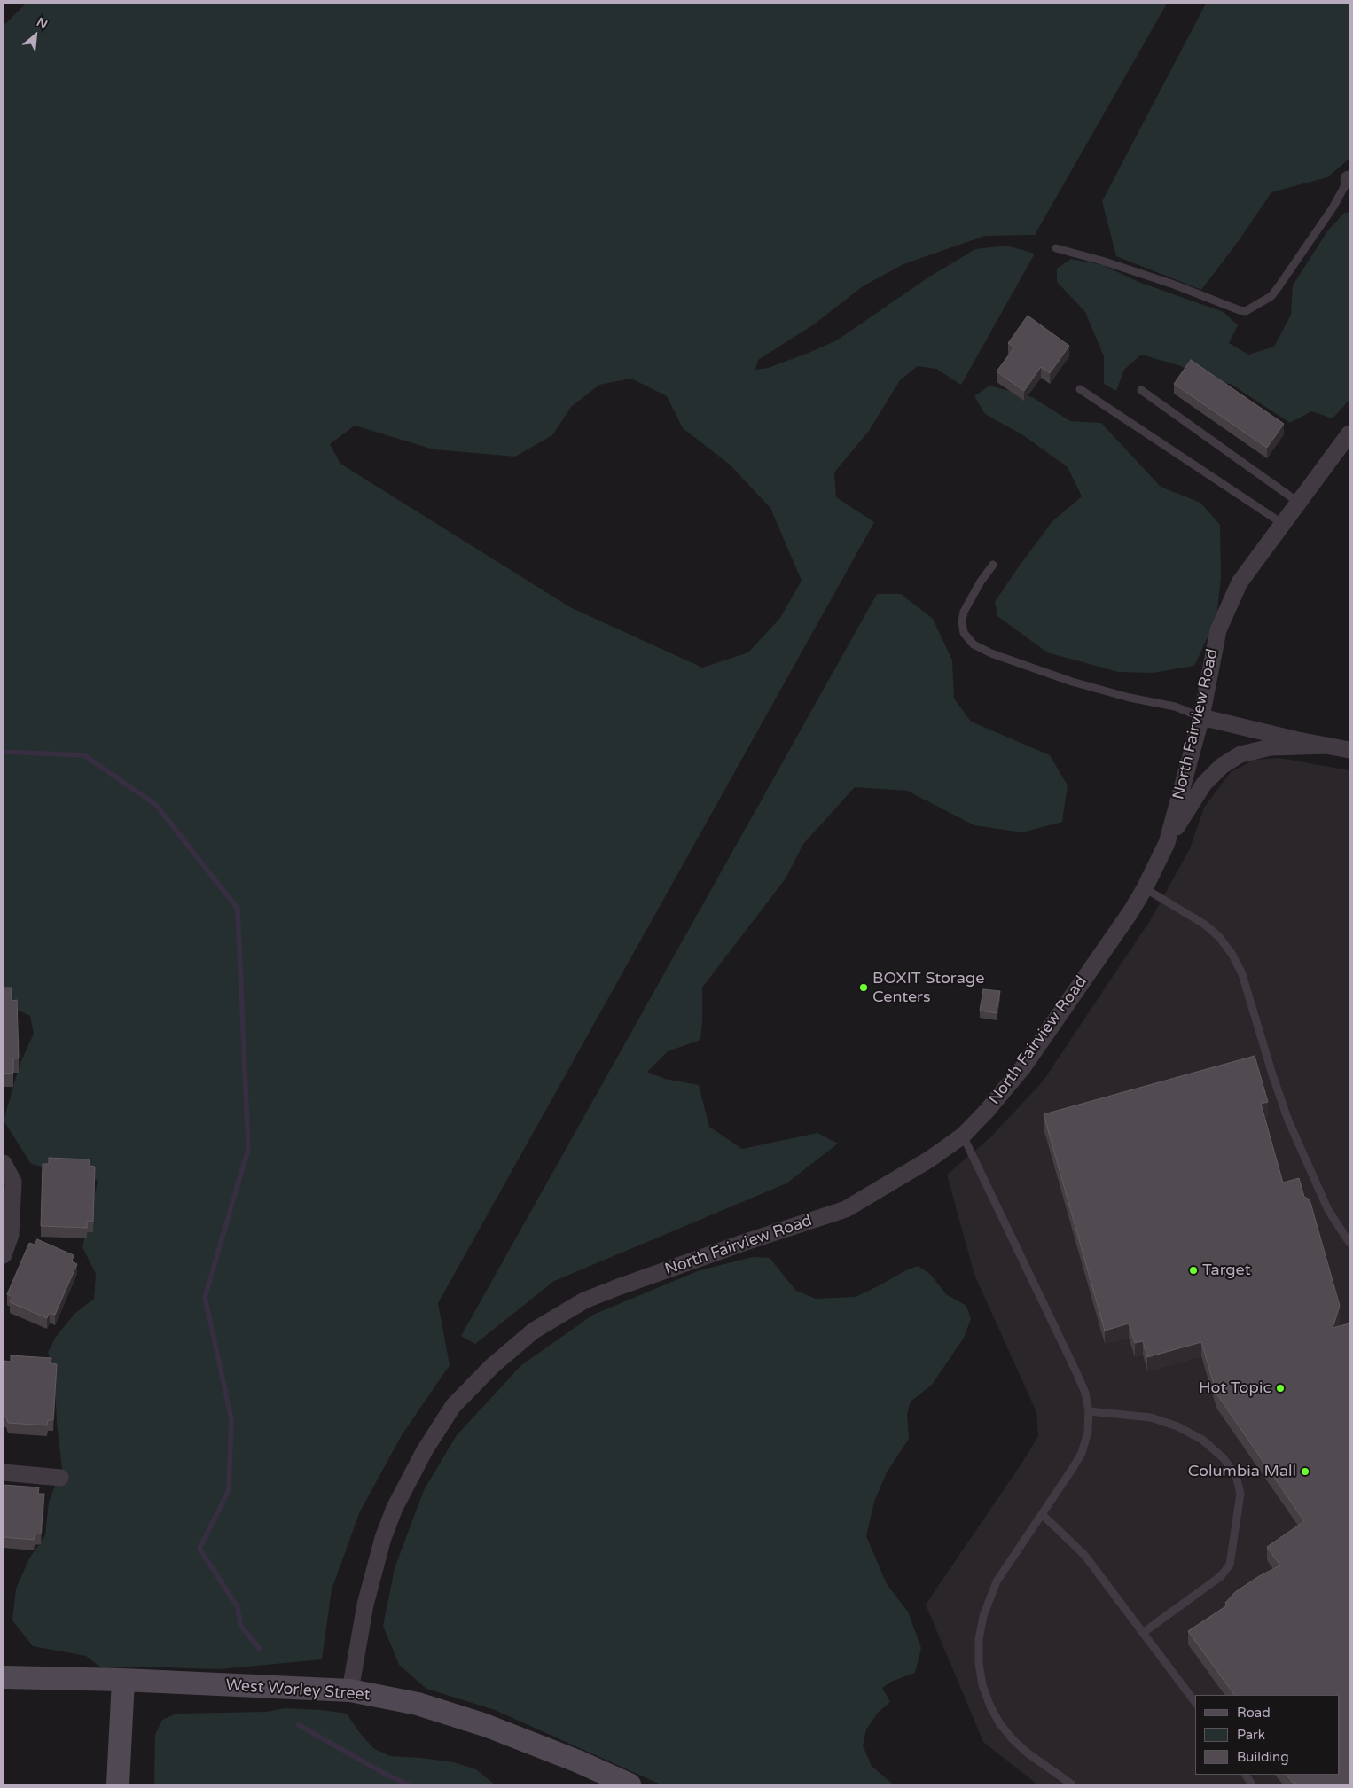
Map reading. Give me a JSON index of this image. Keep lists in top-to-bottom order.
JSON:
{
  "streets": {
    "street": ["North Fairview Road", "West Worley Street"]
  },
  "crossings": [
    ["North Fairview Road", "West Worley Street"]
  ],
  "places": [
    "BOXIT Storage Centers",
    "Target",
    "Hot Topic",
    "Columbia Mall"
  ],
  "legend": ["Road", "Park", "Building"],
  "north": "top right"
}
